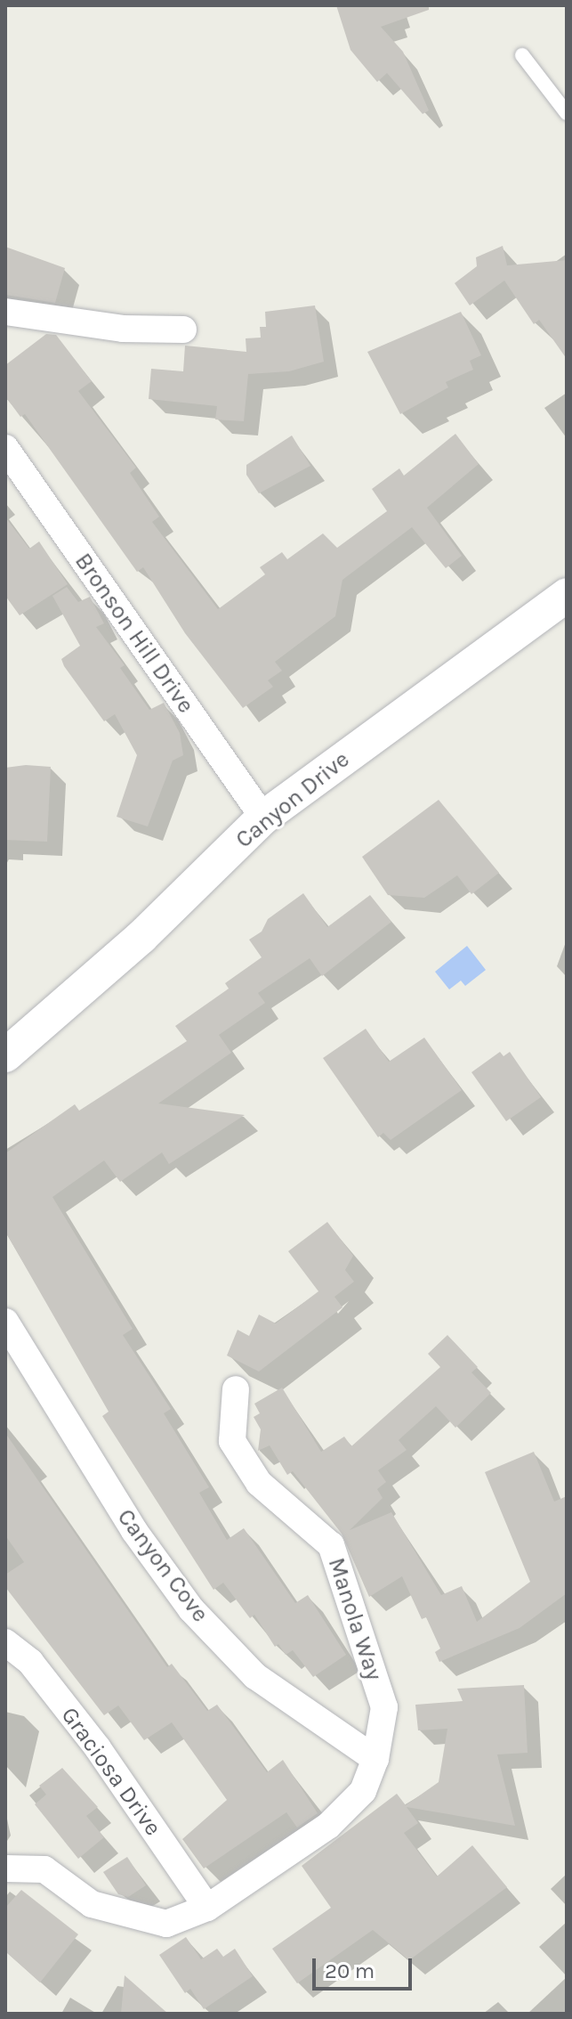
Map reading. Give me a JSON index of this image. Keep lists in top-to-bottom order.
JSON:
{
  "streets": {
    "street": [
      "Bronson Hill Drive",
      "Canyon Drive",
      "Canyon Cove",
      "Manola Way",
      "Graciosa Drive"
    ]
  },
  "crossings": [
    ["Bronson Hill Drive", "Canyon Drive"],
    ["Canyon Cove", "Manola Way"]
  ],
  "scale_bar": "20 m"
}
